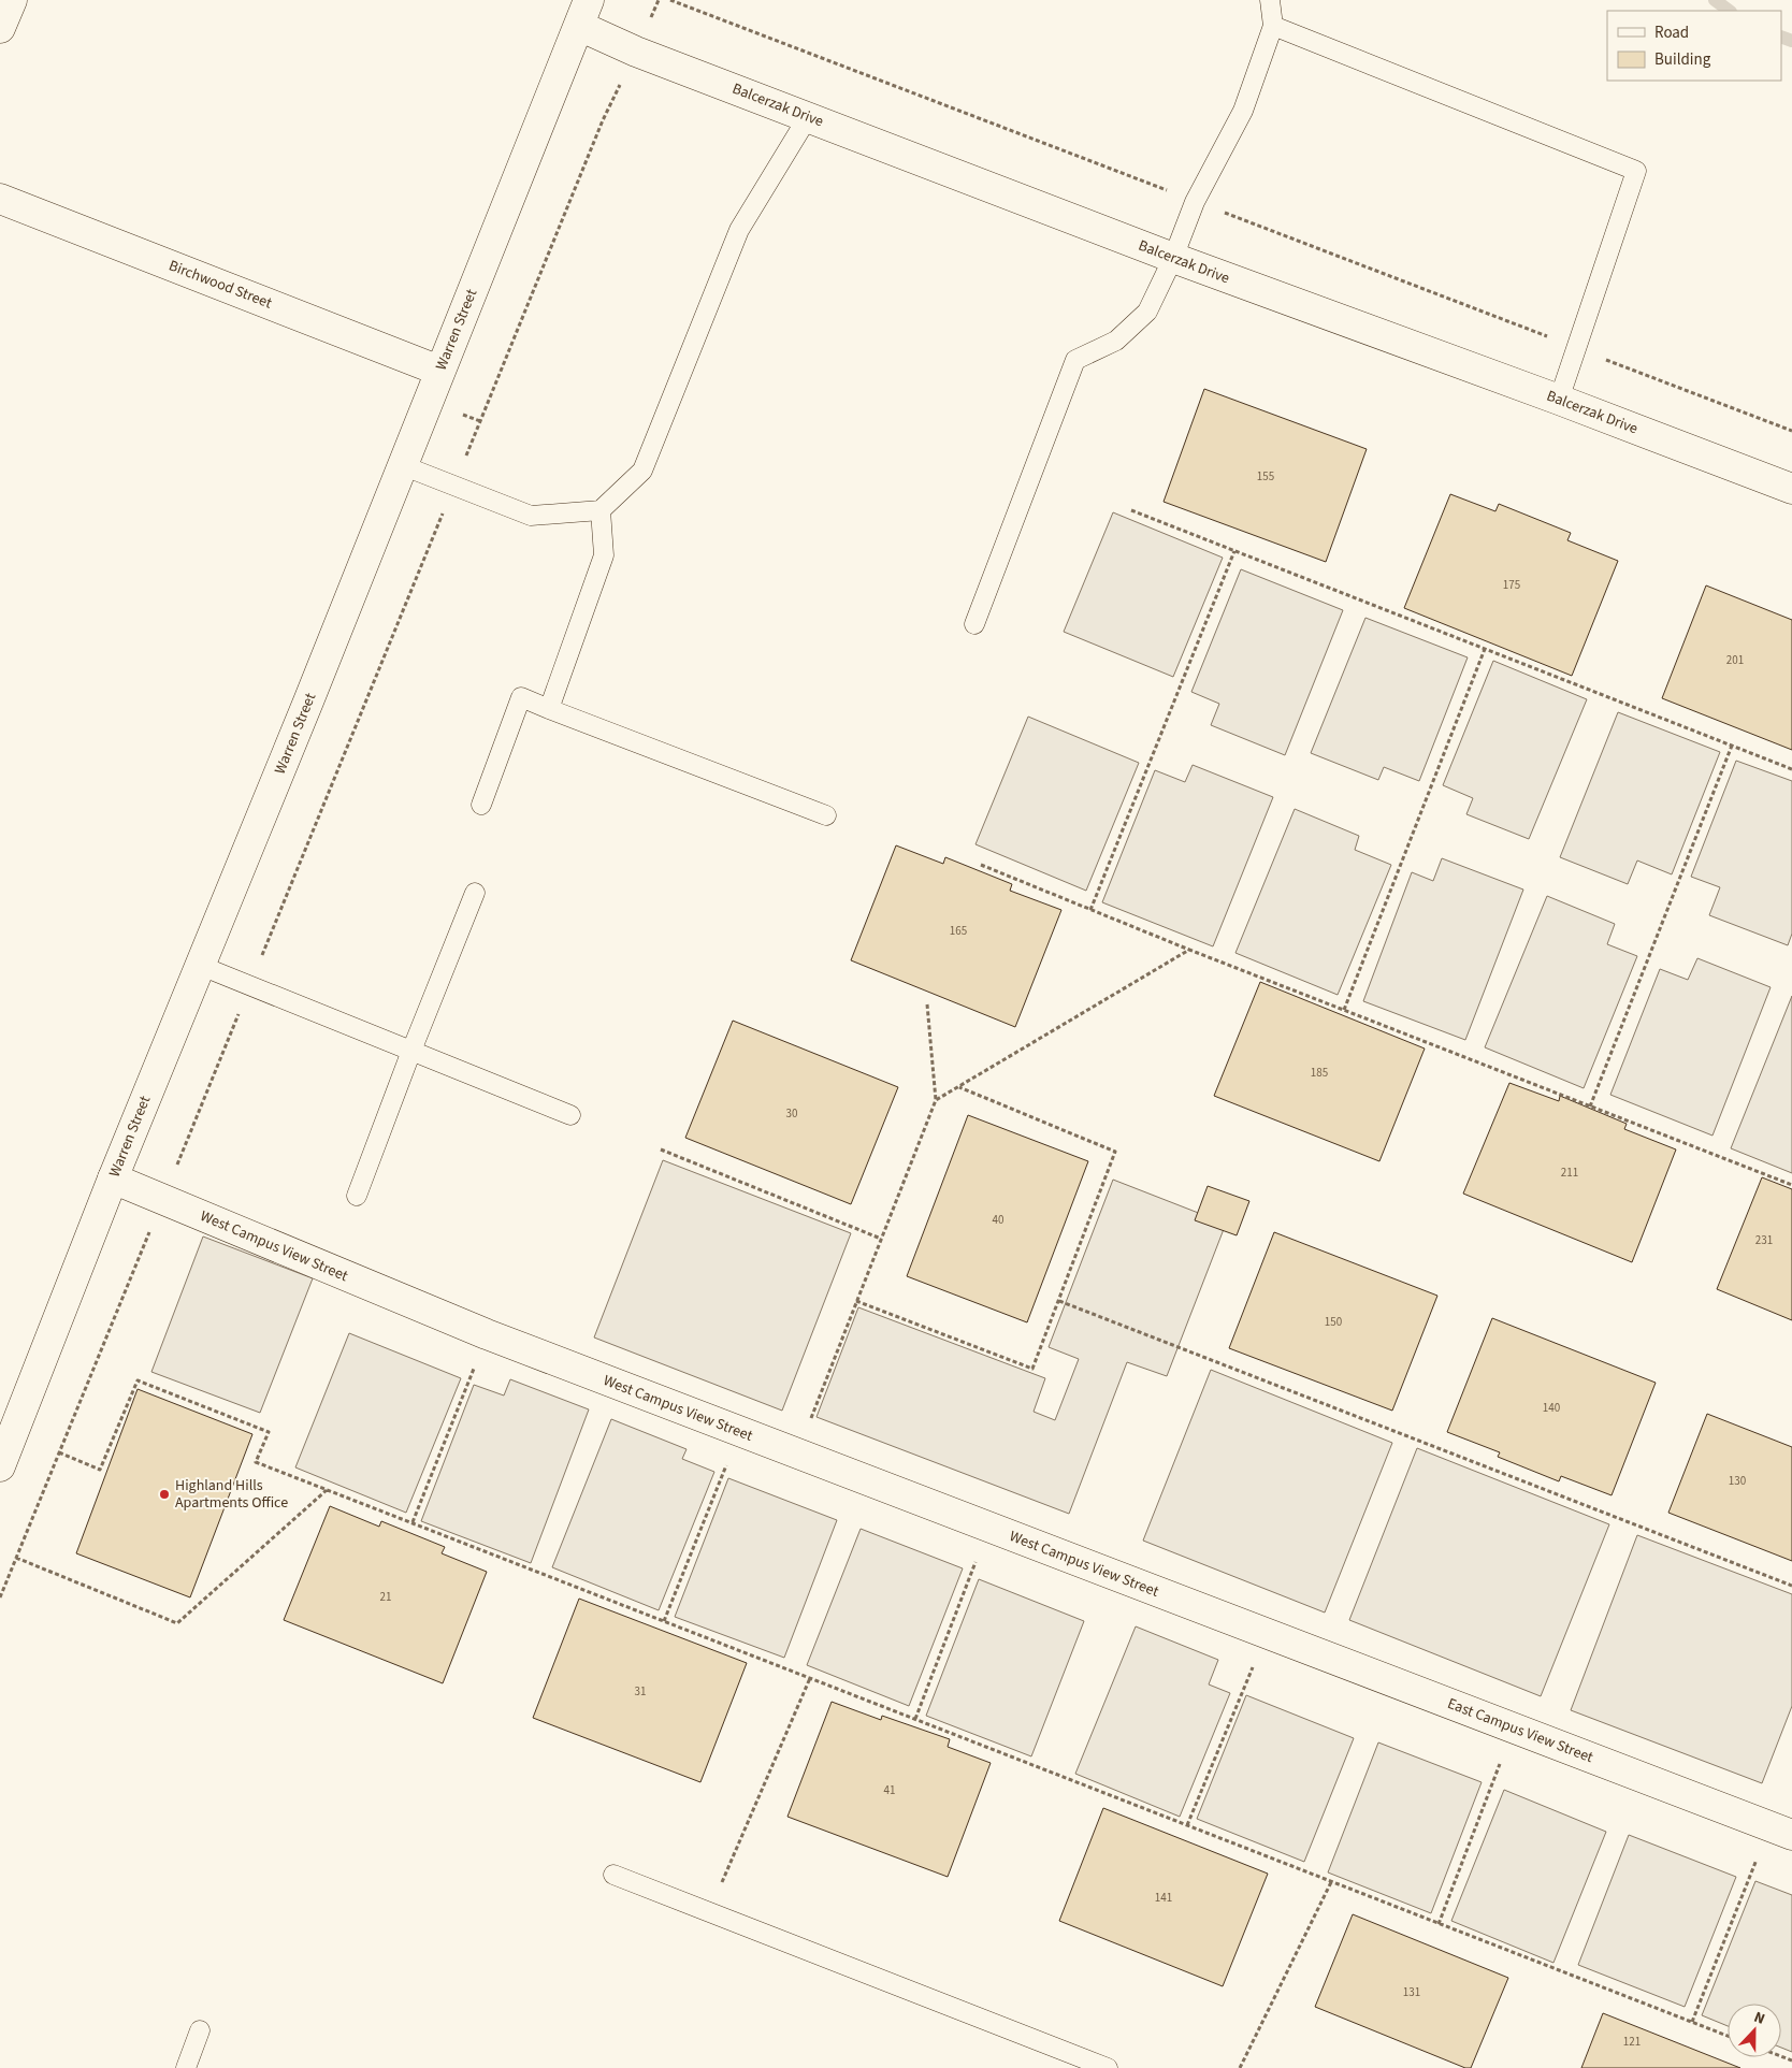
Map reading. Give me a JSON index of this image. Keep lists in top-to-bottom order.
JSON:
{
  "streets": {
    "street": [
      "Balcerzak Drive",
      "Birchwood Street",
      "Warren Street",
      "West Campus View Street",
      "East Campus View Street"
    ]
  },
  "crossings": [
    ["Balcerzak Drive", "Warren Street"],
    ["Birchwood Street", "Warren Street"],
    ["Warren Street", "West Campus View Street"],
    ["West Campus View Street", "East Campus View Street"]
  ],
  "places": ["Highland Hills Apartments Office"],
  "house_numbers": [
    "155",
    "175",
    "201",
    "165",
    "185",
    "30",
    "211",
    "40",
    "231",
    "150",
    "140",
    "130",
    "21",
    "31",
    "41",
    "141",
    "131",
    "121"
  ],
  "legend": ["Road", "Building"],
  "north": "top"
}
